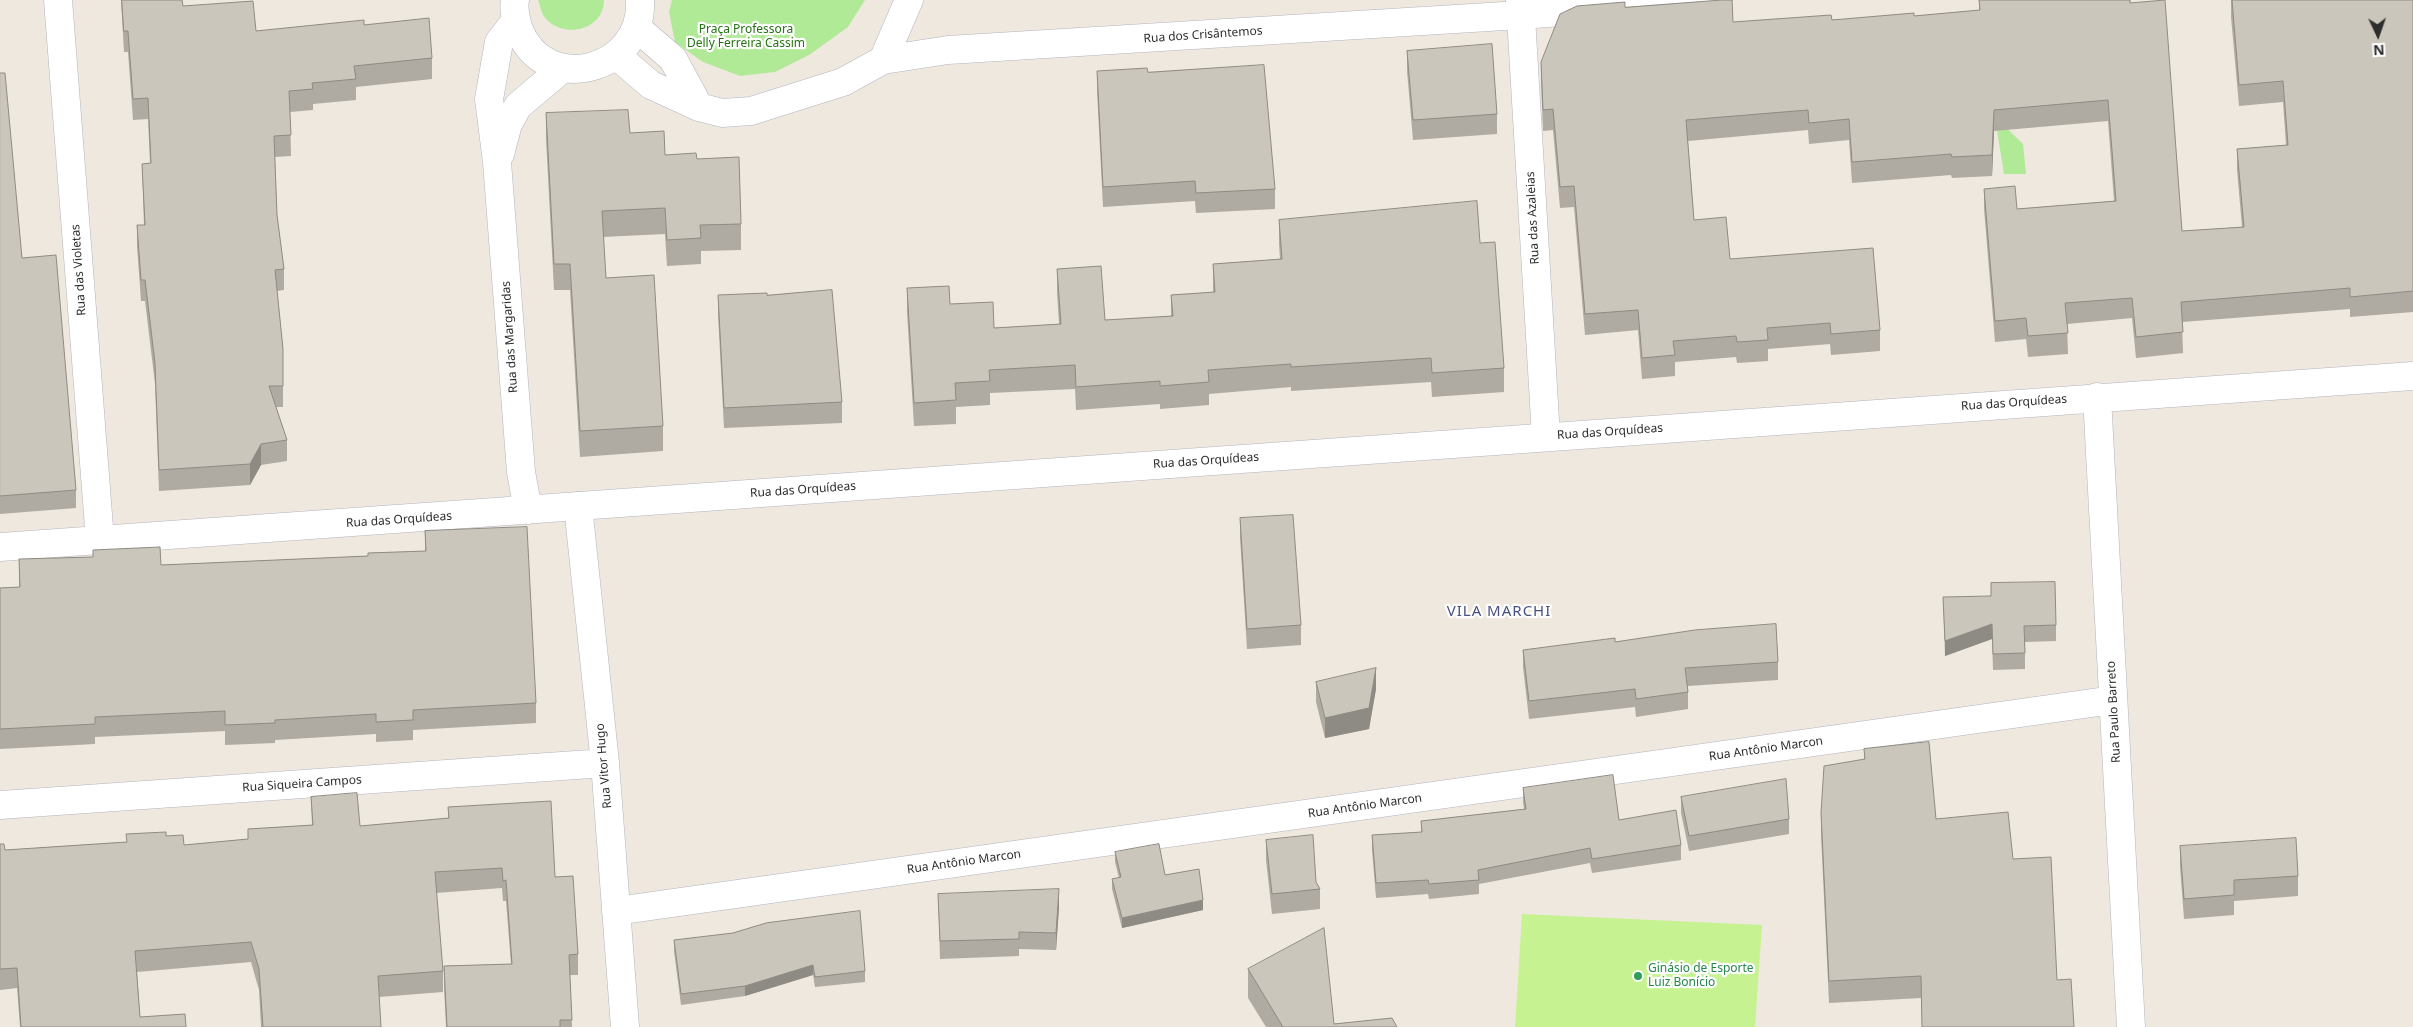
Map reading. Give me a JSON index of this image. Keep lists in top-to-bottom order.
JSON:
{
  "streets": {
    "street": [
      "Rua dos Crisântemos",
      "Rua das Azaleias",
      "Rua das Violetas",
      "Rua das Margaridas",
      "Rua das Orquídeas",
      "Rua Paulo Barreto",
      "Rua Antônio Marcon",
      "Rua Vitor Hugo",
      "Rua Siqueira Campos"
    ]
  },
  "crossings": [
    ["Rua dos Crisântemos", "Rua das Azaleias"],
    ["Rua das Azaleias", "Rua das Orquídeas"],
    ["Rua das Violetas", "Rua das Orquídeas"],
    ["Rua das Margaridas", "Rua das Orquídeas"],
    ["Rua das Orquídeas", "Rua Paulo Barreto"],
    ["Rua das Orquídeas", "Rua Vitor Hugo"],
    ["Rua Paulo Barreto", "Rua Antônio Marcon"],
    ["Rua Antônio Marcon", "Rua Vitor Hugo"],
    ["Rua Vitor Hugo", "Rua Siqueira Campos"]
  ],
  "districts": ["VILA MARCHI"],
  "parks": ["Praça Professora Delly Ferreira Cassim"],
  "places": ["Ginásio de Esporte Luiz Bonício"],
  "north": "bottom"
}
